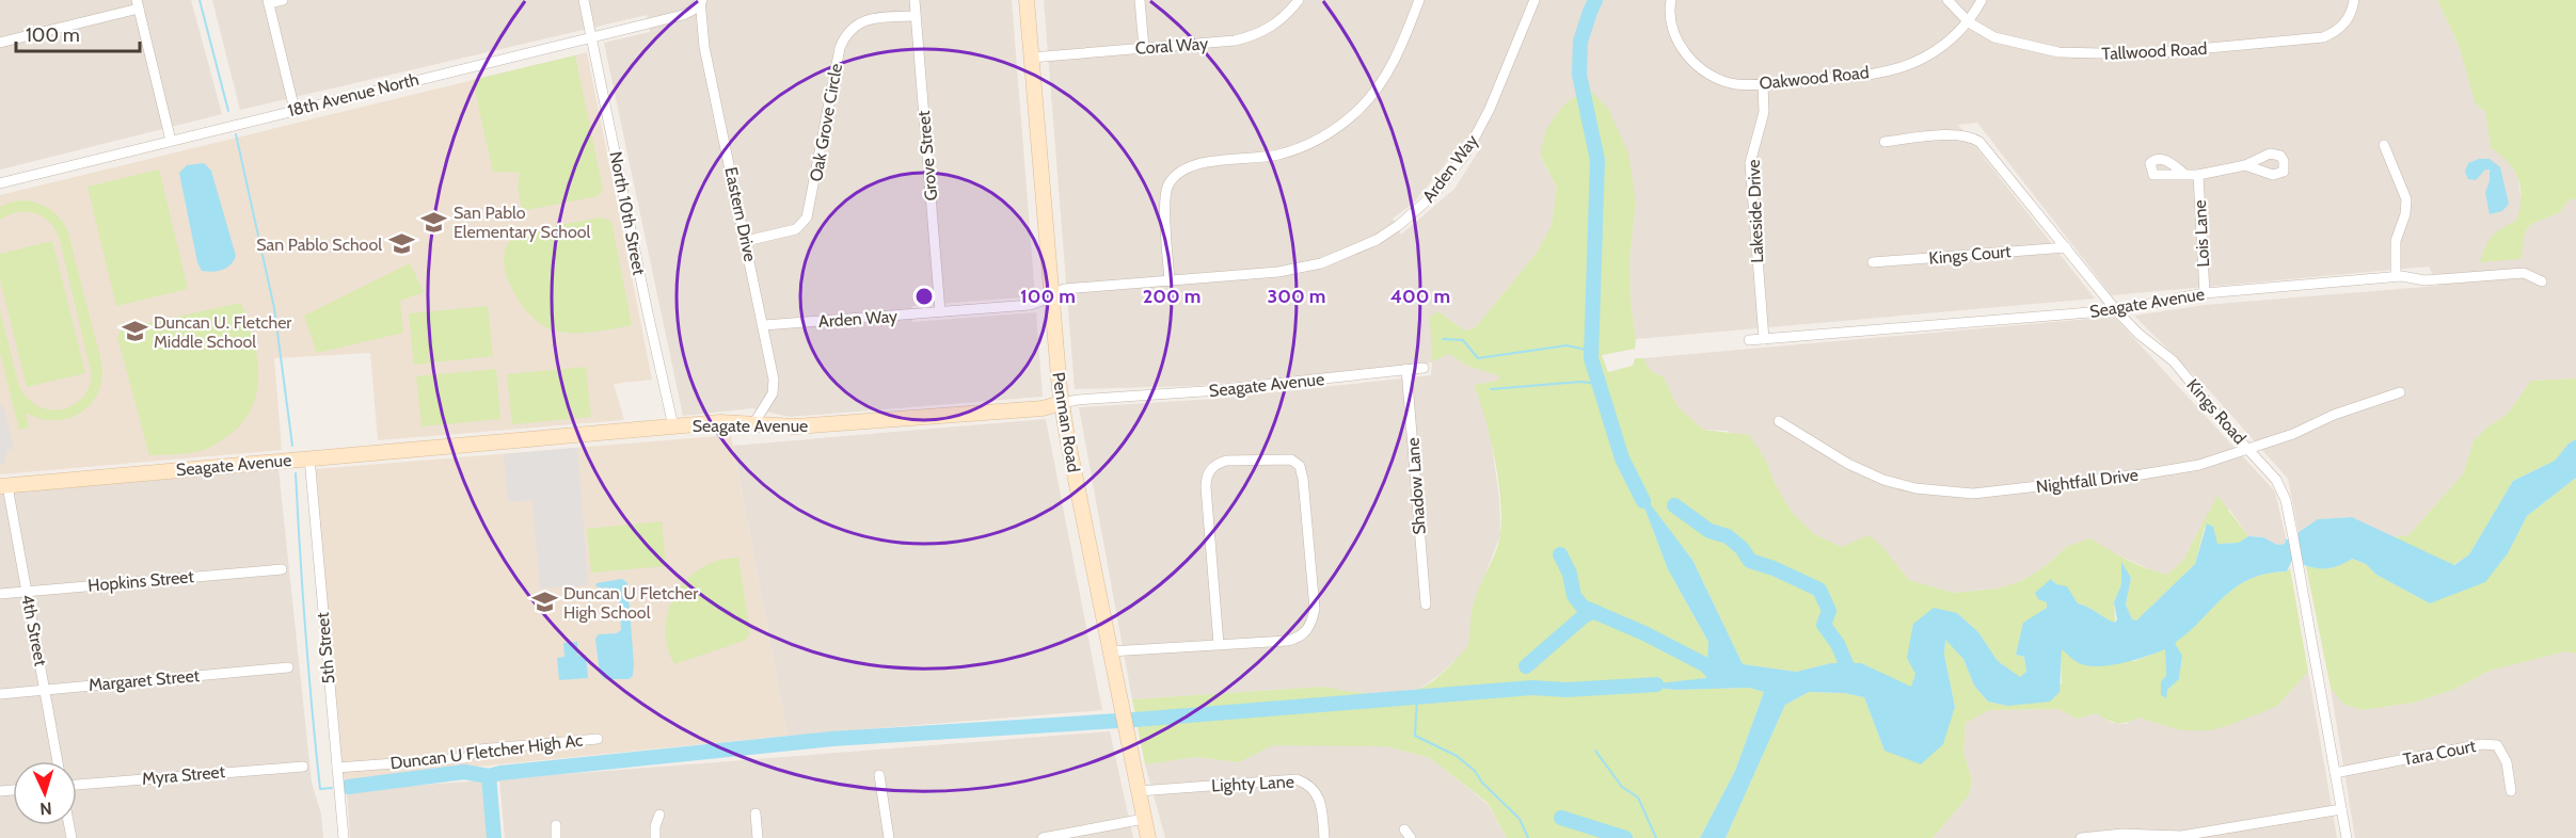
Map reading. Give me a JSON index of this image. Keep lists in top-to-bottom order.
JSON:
{
  "streets": {
    "street": [
      "Coral Way",
      "Tallwood Road",
      "Oakwood Road",
      "18th Avenue North",
      "Oak Grove Circle",
      "Grove Street",
      "Arden Way",
      "Lakeside Drive",
      "North 10th Street",
      "Eastern Drive",
      "Lois Lane",
      "Kings Court",
      "Seagate Avenue",
      "Kings Road",
      "Penman Road",
      "Nightfall Drive",
      "Shadow Lane",
      "Hopkins Street",
      "4th Street",
      "5th Street",
      "Margaret Street",
      "Duncan U Fletcher High Ac",
      "Tara Court",
      "Myra Street",
      "Lighty Lane"
    ]
  },
  "crossings": [
    ["Coral Way", "Penman Road"],
    ["Tallwood Road", "Oakwood Road"],
    ["Oakwood Road", "Lakeside Drive"],
    ["18th Avenue North", "North 10th Street"],
    ["18th Avenue North", "Eastern Drive"],
    ["Oak Grove Circle", "Grove Street"],
    ["Oak Grove Circle", "Eastern Drive"],
    ["Grove Street", "Arden Way"],
    ["Arden Way", "Eastern Drive"],
    ["Arden Way", "Penman Road"],
    ["Lakeside Drive", "Seagate Avenue"],
    ["North 10th Street", "Seagate Avenue"],
    ["Eastern Drive", "Seagate Avenue"],
    ["Lois Lane", "Seagate Avenue"],
    ["Kings Court", "Kings Road"],
    ["Seagate Avenue", "Kings Road"],
    ["Seagate Avenue", "Penman Road"],
    ["Seagate Avenue", "Shadow Lane"],
    ["Seagate Avenue", "4th Street"],
    ["Seagate Avenue", "5th Street"],
    ["Kings Road", "Nightfall Drive"],
    ["Kings Road", "Tara Court"],
    ["Penman Road", "Lighty Lane"],
    ["Hopkins Street", "4th Street"],
    ["4th Street", "Margaret Street"],
    ["5th Street", "Duncan U Fletcher High Ac"]
  ],
  "places": {
    "school or university": [
      "San Pablo Elementary School",
      "San Pablo School",
      "Duncan U. Fletcher Middle School",
      "Duncan U Fletcher High School"
    ]
  },
  "scale_bar": "100 m",
  "north": "bottom",
  "rings": [
    "100 m",
    "200 m",
    "300 m",
    "400 m"
  ]
}
